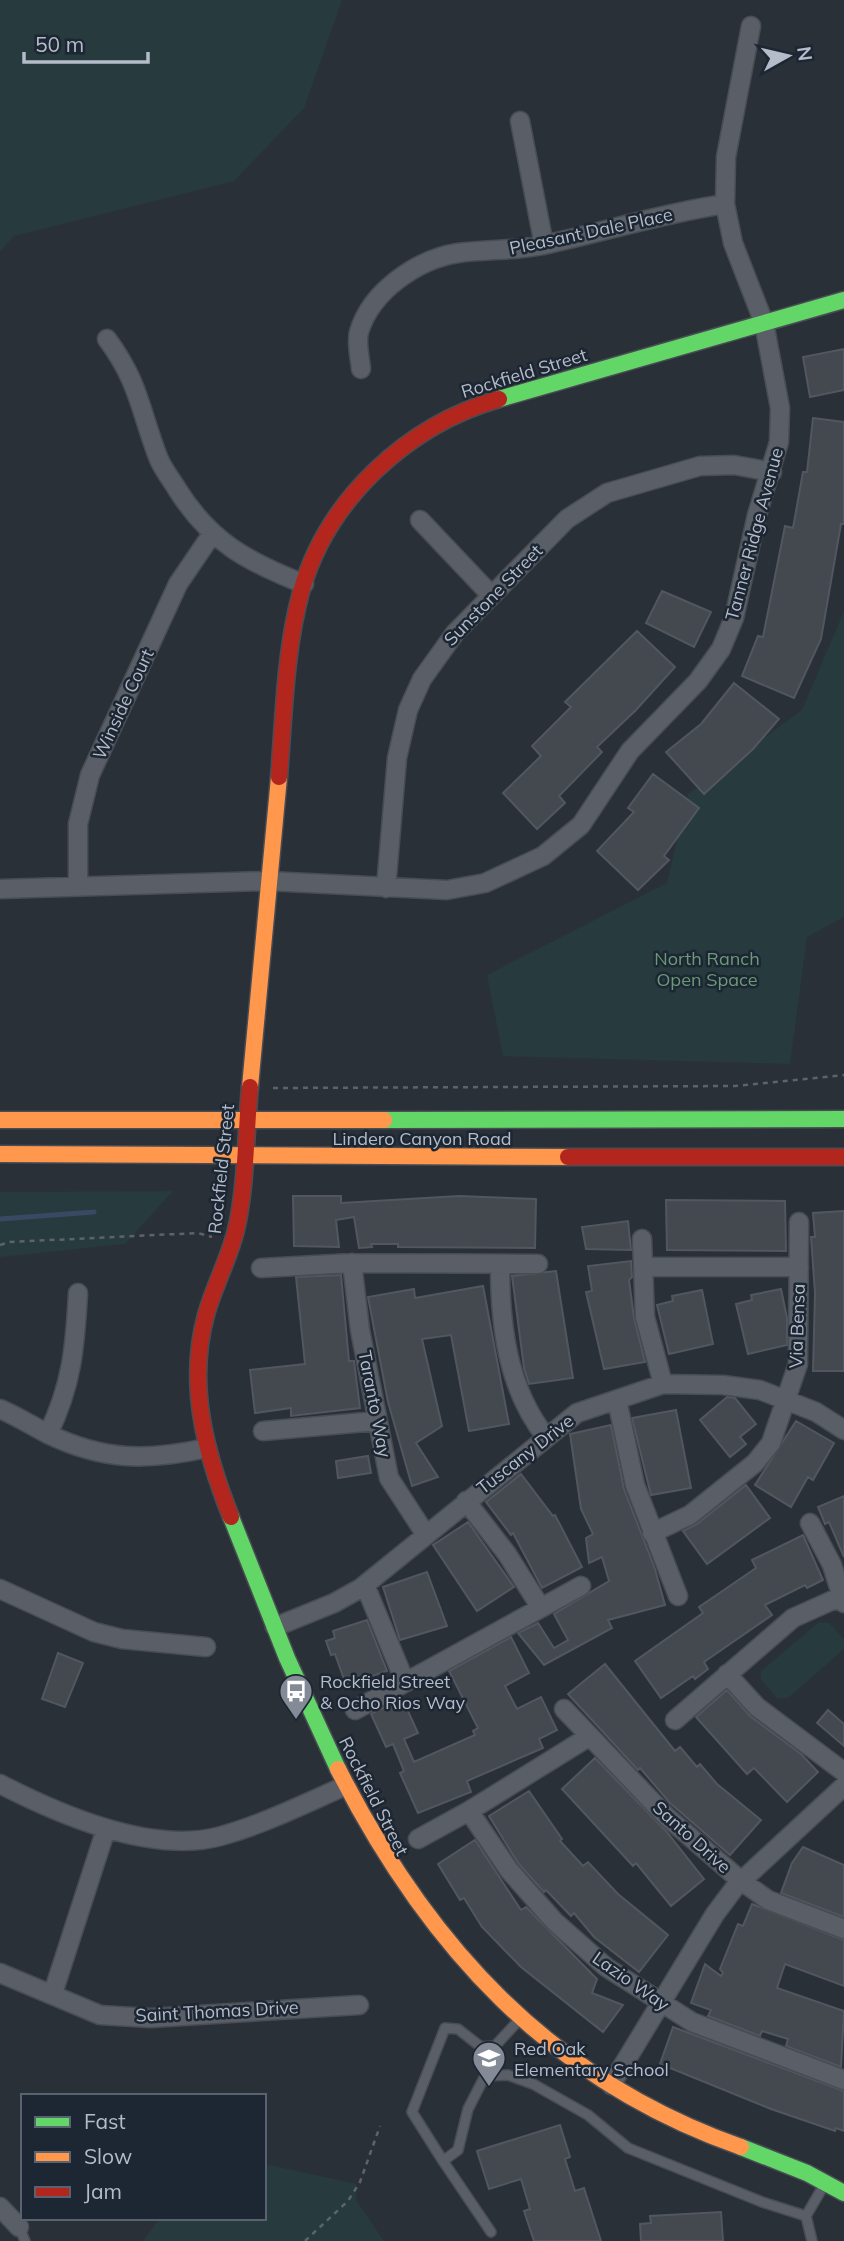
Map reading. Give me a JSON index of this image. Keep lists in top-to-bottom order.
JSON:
{
  "streets": {
    "street": [
      "Pleasant Dale Place",
      "Rockfield Street",
      "Tanner Ridge Avenue",
      "Sunstone Street",
      "Winside Court",
      "Lindero Canyon Road",
      "Via Bensa",
      "Taranto Way",
      "Tuscany Drive",
      "Santo Drive",
      "Lazio Way",
      "Saint Thomas Drive"
    ]
  },
  "crossings": [
    ["Pleasant Dale Place", "Tanner Ridge Avenue"],
    ["Rockfield Street", "Tanner Ridge Avenue"],
    ["Rockfield Street", "Lindero Canyon Road"],
    ["Rockfield Street", "Tuscany Drive"],
    ["Tanner Ridge Avenue", "Sunstone Street"],
    ["Tanner Ridge Avenue", "Winside Court"],
    ["Via Bensa", "Tuscany Drive"],
    ["Taranto Way", "Tuscany Drive"]
  ],
  "parks": ["North Ranch Open Space"],
  "places": {
    "bus stop": ["Rockfield Street & Ocho Rios Way"],
    "school or university": ["Red Oak Elementary School"]
  },
  "legend": ["Fast", "Slow", "Jam"],
  "scale_bar": "50 m",
  "north": "right"
}
